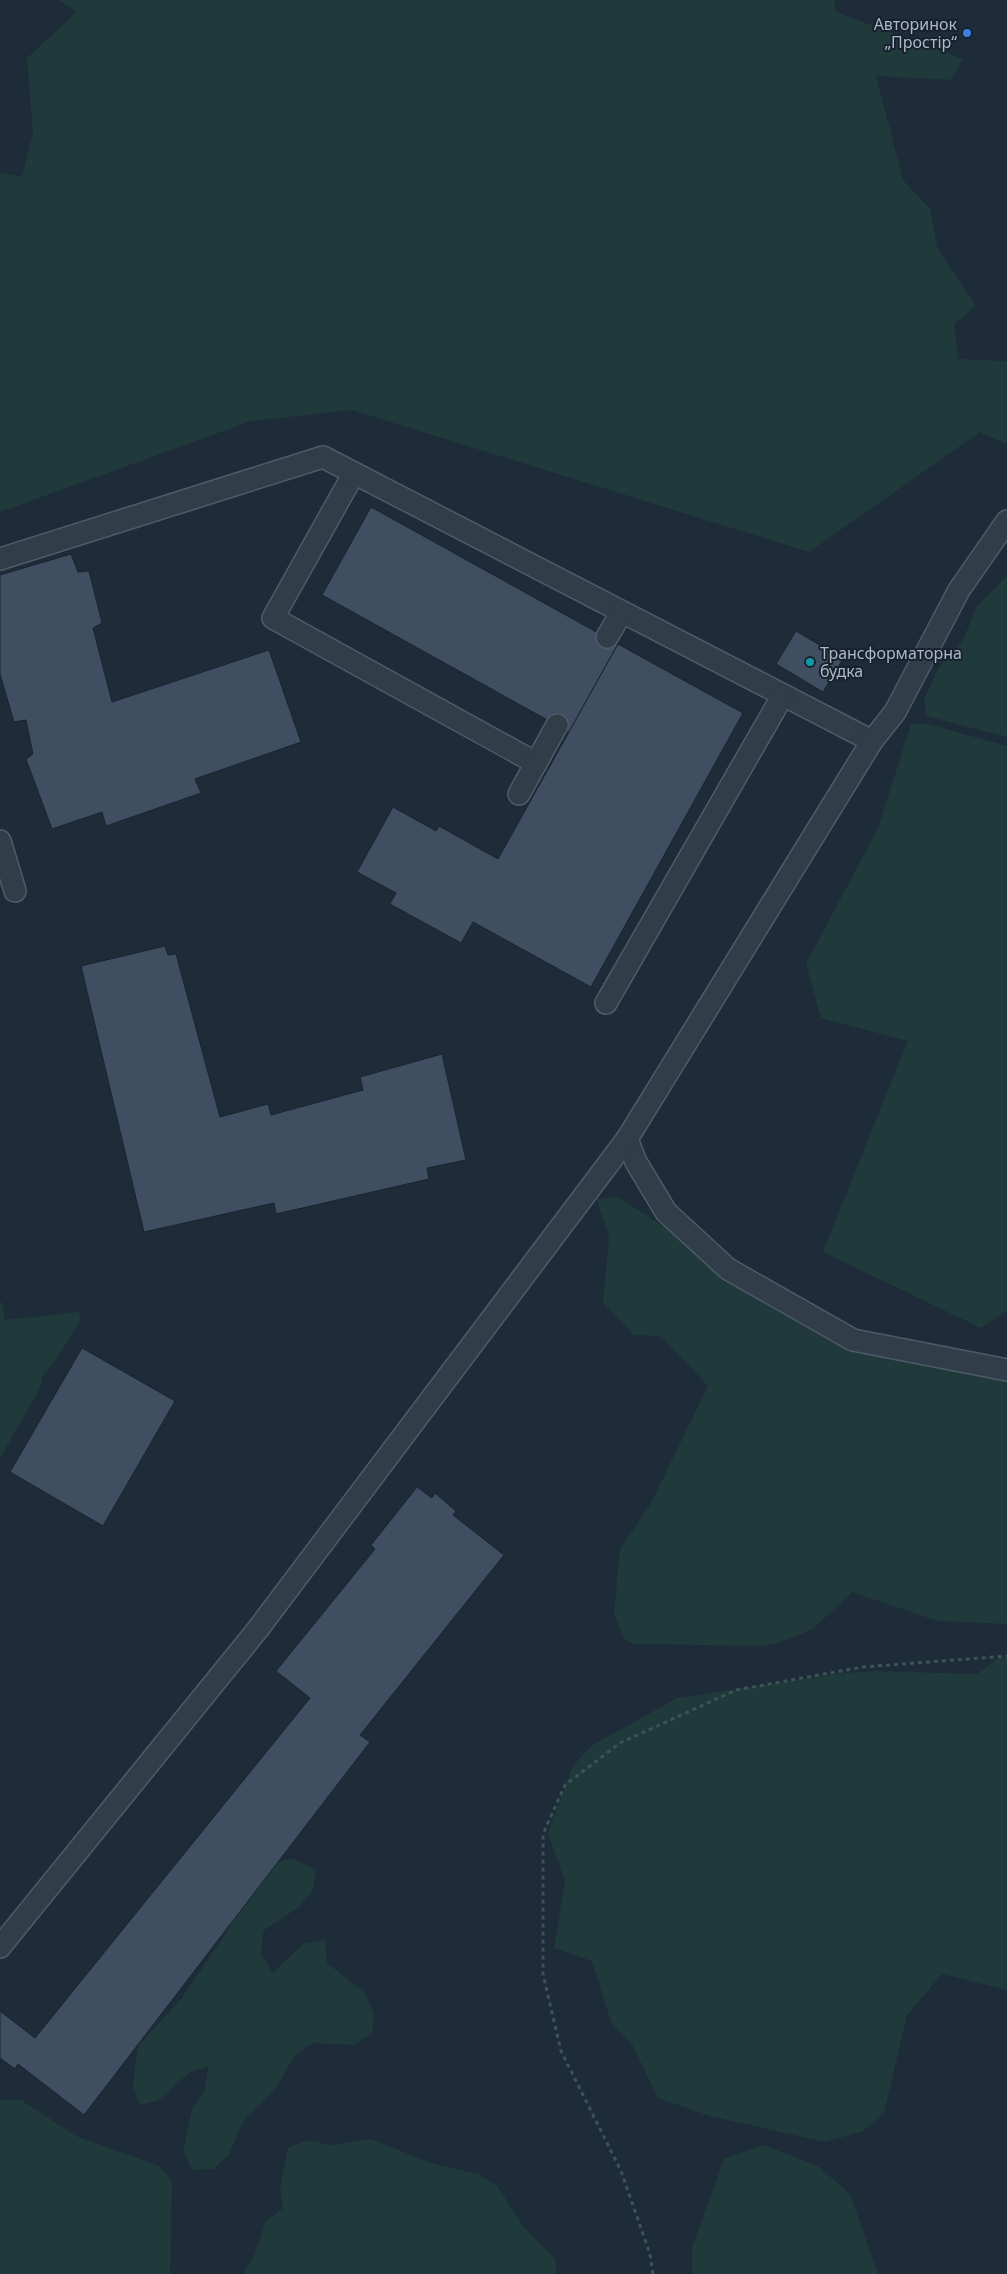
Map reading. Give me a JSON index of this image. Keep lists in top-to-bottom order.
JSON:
{
  "places": ["Авторинок „Простір“", "Трансформаторна будка"]
}
